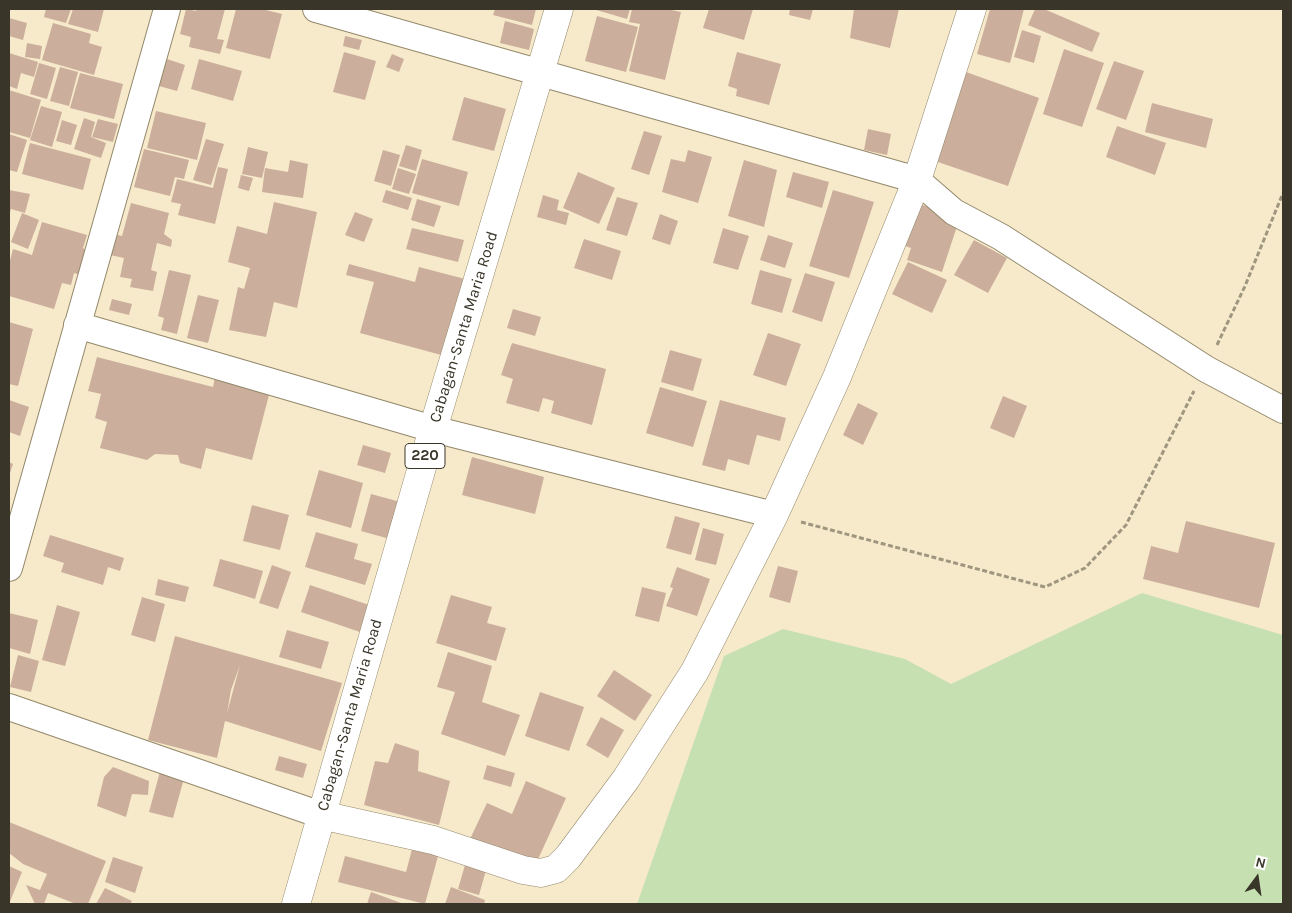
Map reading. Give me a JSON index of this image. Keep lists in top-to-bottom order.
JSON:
{
  "streets": {
    "street": ["Cabagan-Santa Maria Road", "220"]
  },
  "north": "top"
}
